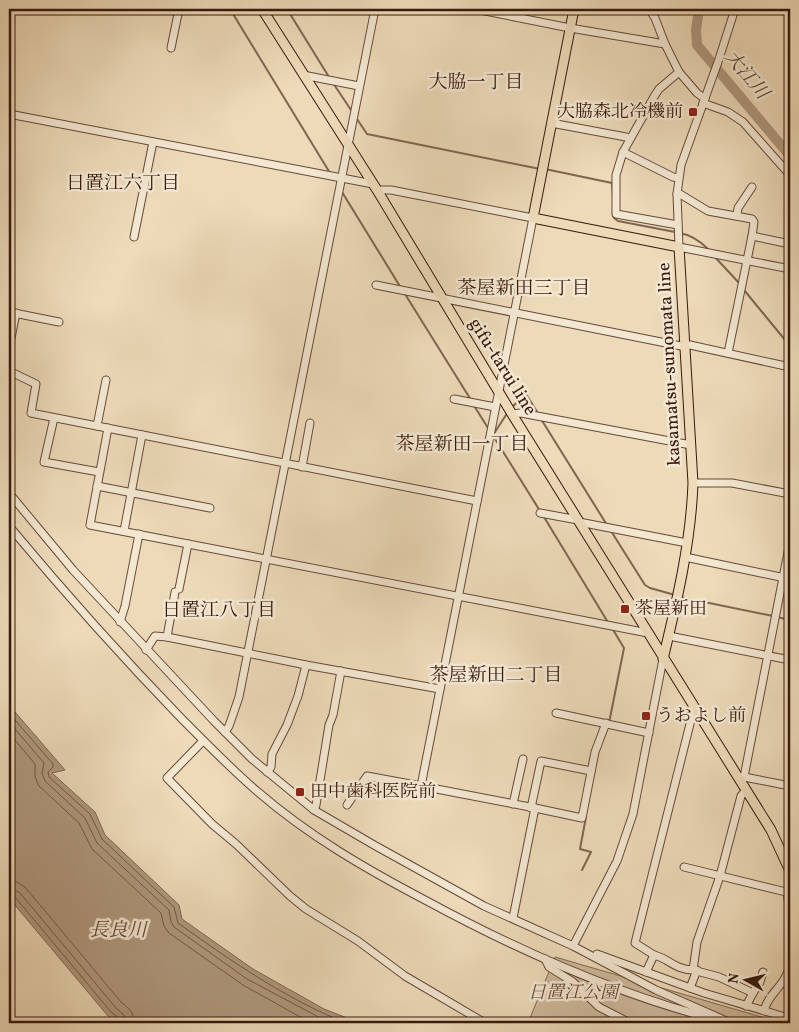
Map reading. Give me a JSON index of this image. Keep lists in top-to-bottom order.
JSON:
{
  "streets": {
    "main road": ["kasamatsu-sunomata line", "gifu-tarui line"]
  },
  "crossings": [
    ["kasamatsu-sunomata line", "gifu-tarui line"]
  ],
  "districts": [
    "大脇一丁目",
    "日置江六丁目",
    "茶屋新田三丁目",
    "茶屋新田一丁目",
    "日置江八丁目",
    "茶屋新田二丁目"
  ],
  "water": ["大江川", "長良川"],
  "parks": ["日置江公園"],
  "places": {
    "transit": [
      "大脇森北冷機前",
      "茶屋新田",
      "うおよし前",
      "田中歯科医院前"
    ]
  },
  "north": "left"
}
